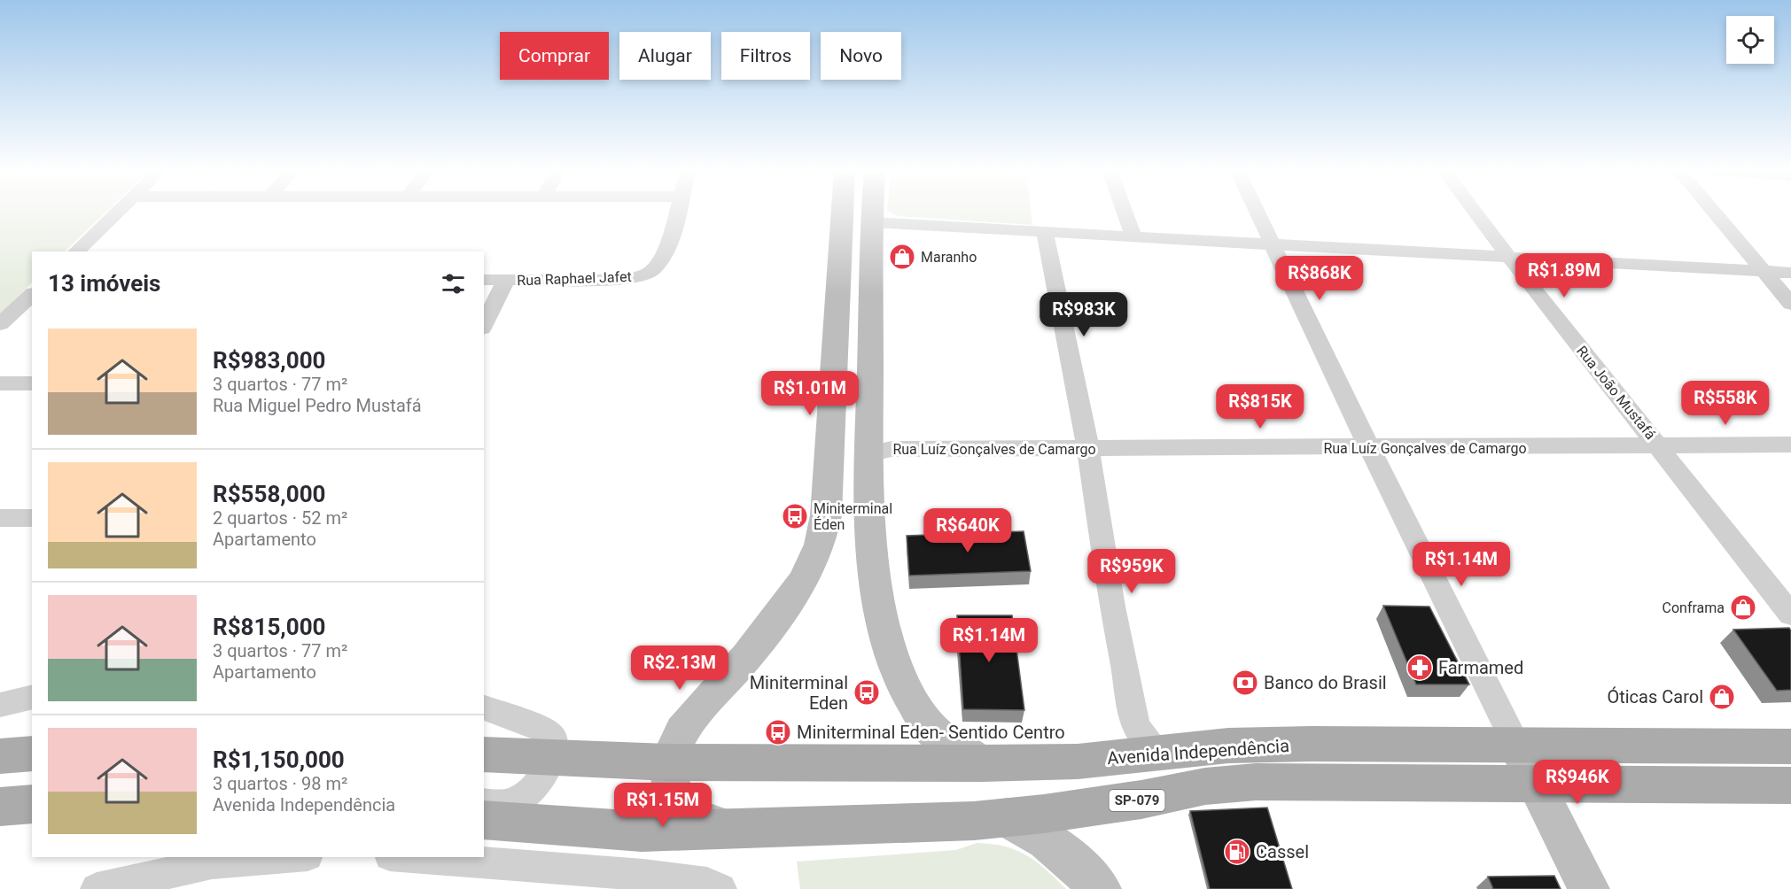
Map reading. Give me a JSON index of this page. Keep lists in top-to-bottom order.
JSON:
{
  "streets": {
    "main road": ["Avenida Independência", "SP-079"],
    "street": ["Rua Raphael Jafet", "Rua João Mustafá", "Rua Luíz Gonçalves de Camargo"]
  },
  "crossings": [
    ["Rua João Mustafá", "Rua Luíz Gonçalves de Camargo"],
    ["Avenida Independência", "SP-079"]
  ],
  "places": {
    "shop": ["Maranho", "Conframa", "Óticas Carol"],
    "bus stop": ["Miniterminal Éden", "Miniterminal Eden", "Miniterminal Eden- Sentido Centro"],
    "pharmacy": ["Farmamed"],
    "bank": ["Banco do Brasil"],
    "fuel station": ["Cassel"]
  },
  "page": {
    "chip": [
      "Comprar",
      "Alugar",
      "Filtros",
      "Novo"
    ],
    "heading": "13 imóveis",
    "price": [
      "R$1.89M",
      "R$868K",
      "R$983K",
      "R$1.01M",
      "R$558K",
      "R$815K",
      "R$640K",
      "R$1.14M",
      "R$959K",
      "R$1.14M",
      "R$2.13M",
      "R$946K",
      "R$1.15M"
    ],
    "list": [
      {
        "name": "R$983,000",
        "note": "3 quartos · 77 m² · Rua Miguel Pedro Mustafá"
      },
      {
        "name": "R$558,000",
        "note": "2 quartos · 52 m² · Apartamento"
      },
      {
        "name": "R$815,000",
        "note": "3 quartos · 77 m² · Apartamento"
      },
      {
        "name": "R$1,150,000",
        "note": "3 quartos · 98 m² · Avenida Independência"
      }
    ]
  }
}
